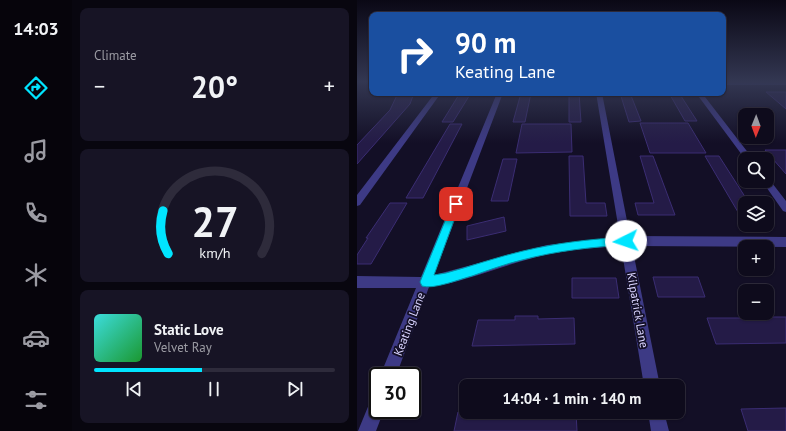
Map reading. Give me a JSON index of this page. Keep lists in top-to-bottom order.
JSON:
{
  "streets": {
    "street": ["Kilpatrick Lane", "Keating Lane"]
  },
  "north": "bottom",
  "page": {
    "tabs": "14:03",
    "tile": "Climate",
    "turn": ["90 m", "Keating Lane"],
    "heat": ["−", "20°", "+"],
    "map_buttons": ["+", "−"],
    "song": ["Static Love", "Velvet Ray"],
    "limit": "30",
    "trip": "14:04 · 1 min · 140 m",
    "gauge": ["27", "km/h"]
  }
}
